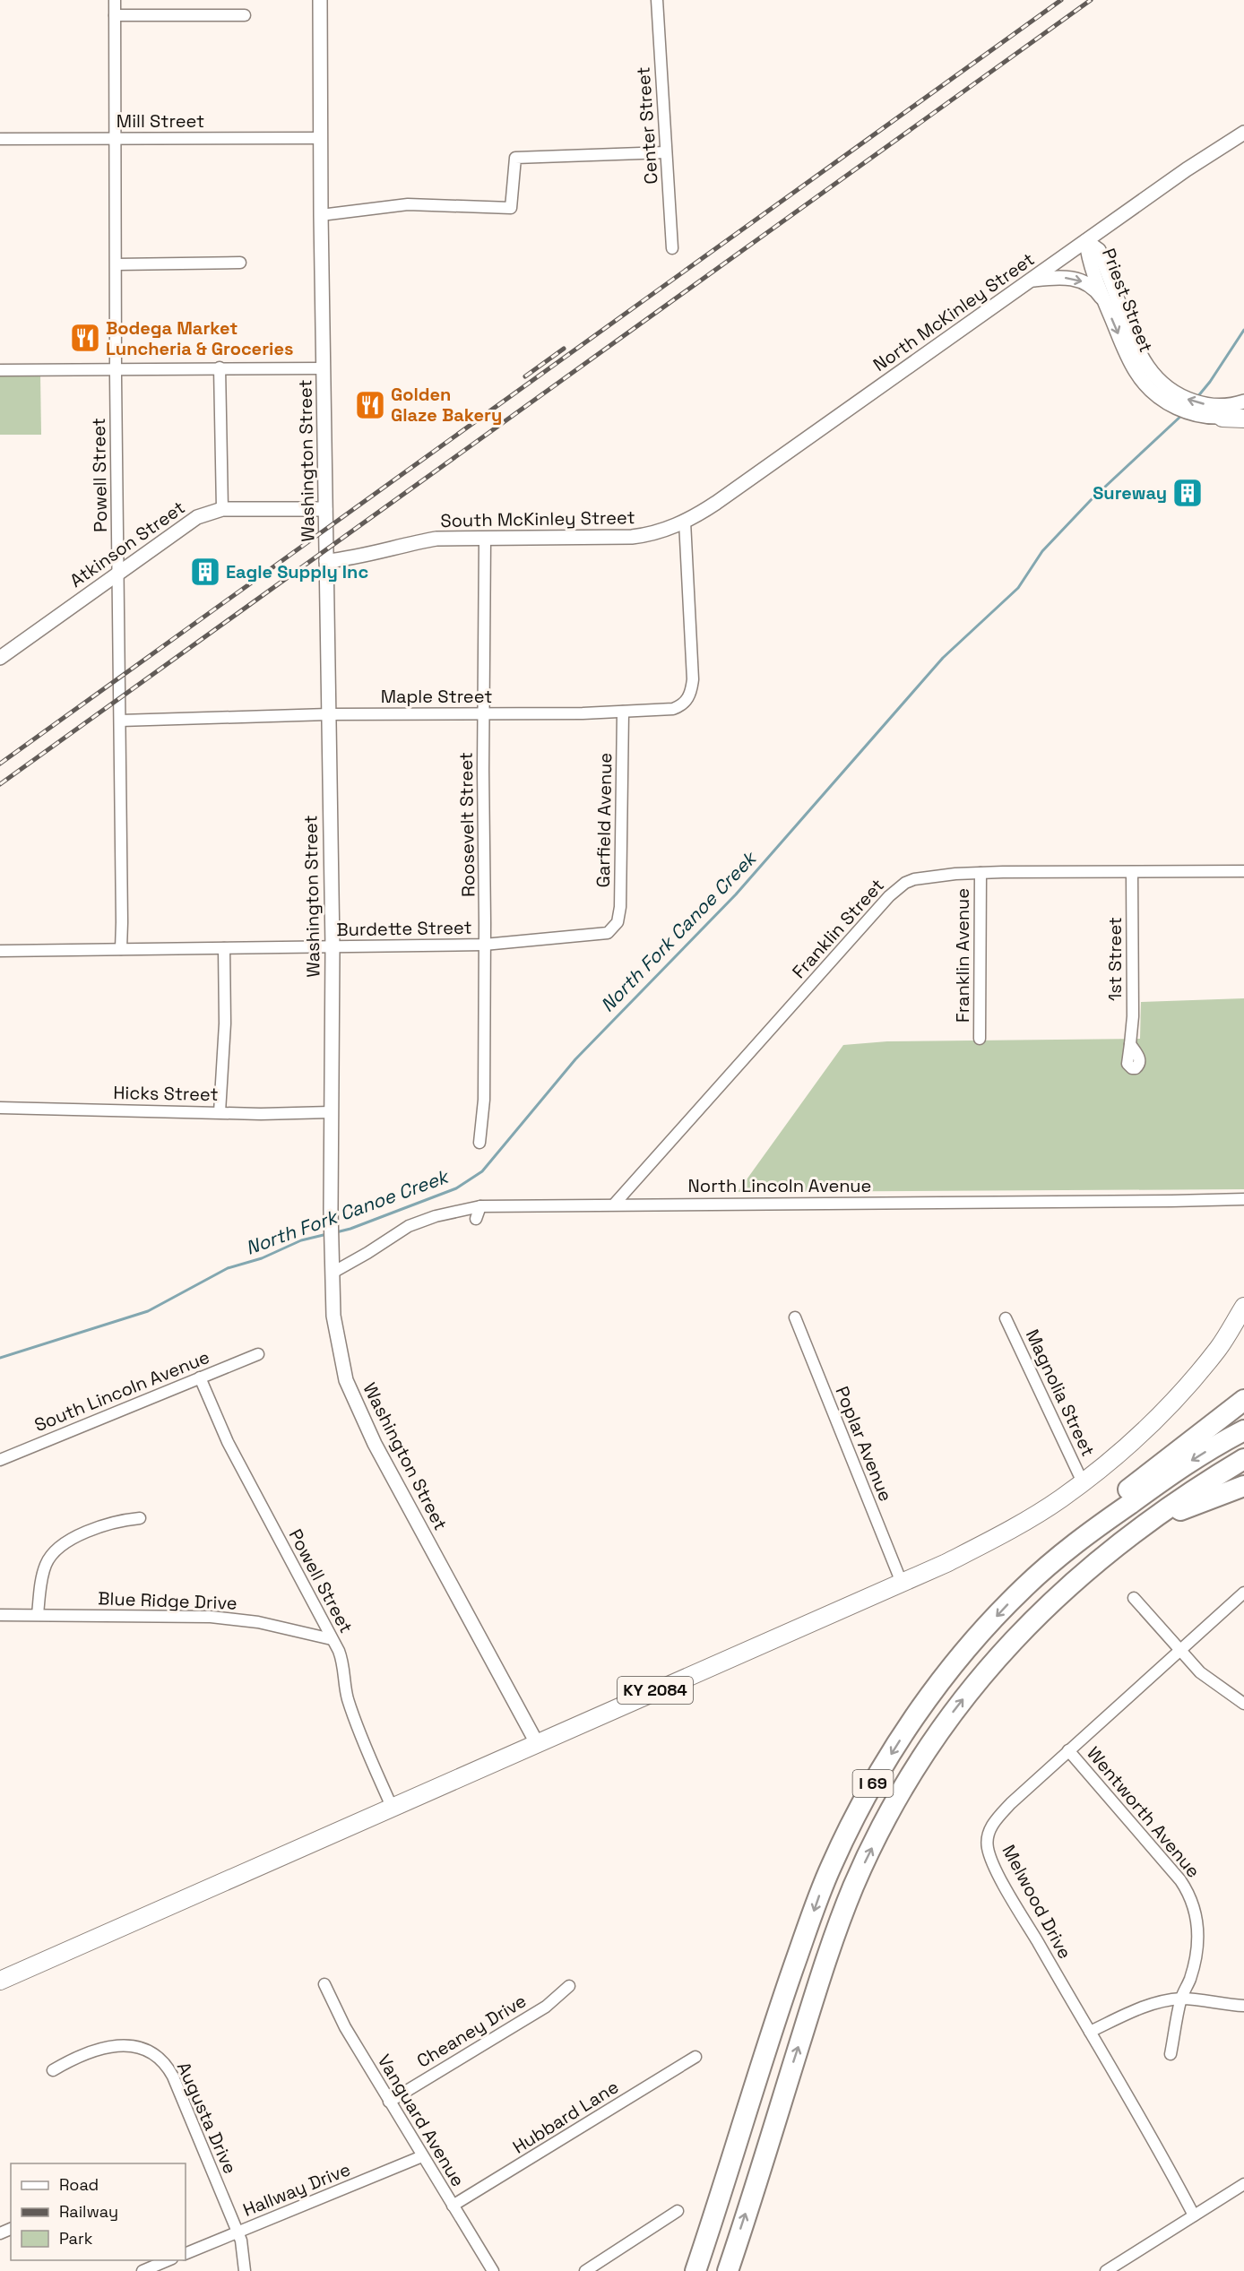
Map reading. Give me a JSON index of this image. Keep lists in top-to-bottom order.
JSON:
{
  "streets": {
    "highway": ["I 69"],
    "main road": ["KY 2084"],
    "street": [
      "Mill Street",
      "Center Street",
      "Priest Street",
      "North McKinley Street",
      "Washington Street",
      "Powell Street",
      "South McKinley Street",
      "Atkinson Street",
      "Maple Street",
      "Garfield Avenue",
      "Roosevelt Street",
      "Burdette Street",
      "Franklin Street",
      "Franklin Avenue",
      "1st Street",
      "Hicks Street",
      "North Lincoln Avenue",
      "South Lincoln Avenue",
      "Magnolia Street",
      "Poplar Avenue",
      "Blue Ridge Drive",
      "Wentworth Avenue",
      "Melwood Drive",
      "Cheaney Drive",
      "Hubbard Lane",
      "Augusta Drive",
      "Vanguard Avenue",
      "Hallway Drive"
    ]
  },
  "crossings": [
    ["Mill Street", "Washington Street"],
    ["Mill Street", "Powell Street"],
    ["Priest Street", "North McKinley Street"],
    ["North McKinley Street", "South McKinley Street"],
    ["North McKinley Street", "Maple Street"],
    ["Washington Street", "South McKinley Street"],
    ["Washington Street", "Atkinson Street"],
    ["Washington Street", "Maple Street"],
    ["Washington Street", "Burdette Street"],
    ["Washington Street", "Hicks Street"],
    ["Washington Street", "North Lincoln Avenue"],
    ["Washington Street", "KY 2084"],
    ["Powell Street", "Atkinson Street"],
    ["Powell Street", "Maple Street"],
    ["Powell Street", "Burdette Street"],
    ["Powell Street", "South Lincoln Avenue"],
    ["Powell Street", "Blue Ridge Drive"],
    ["Powell Street", "KY 2084"],
    ["South McKinley Street", "Maple Street"],
    ["South McKinley Street", "Roosevelt Street"],
    ["Maple Street", "Garfield Avenue"],
    ["Maple Street", "Roosevelt Street"],
    ["Garfield Avenue", "Burdette Street"],
    ["Roosevelt Street", "Burdette Street"],
    ["Franklin Street", "Franklin Avenue"],
    ["Franklin Street", "1st Street"],
    ["Franklin Street", "North Lincoln Avenue"],
    ["Magnolia Street", "KY 2084"],
    ["Poplar Avenue", "KY 2084"],
    ["Wentworth Avenue", "Melwood Drive"],
    ["Cheaney Drive", "Vanguard Avenue"],
    ["Hubbard Lane", "Vanguard Avenue"],
    ["Augusta Drive", "Hallway Drive"],
    ["Vanguard Avenue", "Hallway Drive"]
  ],
  "water": ["North Fork Canoe Creek"],
  "places": {
    "restaurant": ["Bodega Market Luncheria & Groceries", "Golden Glaze Bakery"],
    "building": ["Sureway", "Eagle Supply Inc"]
  },
  "legend": ["Road", "Railway", "Park"]
}
